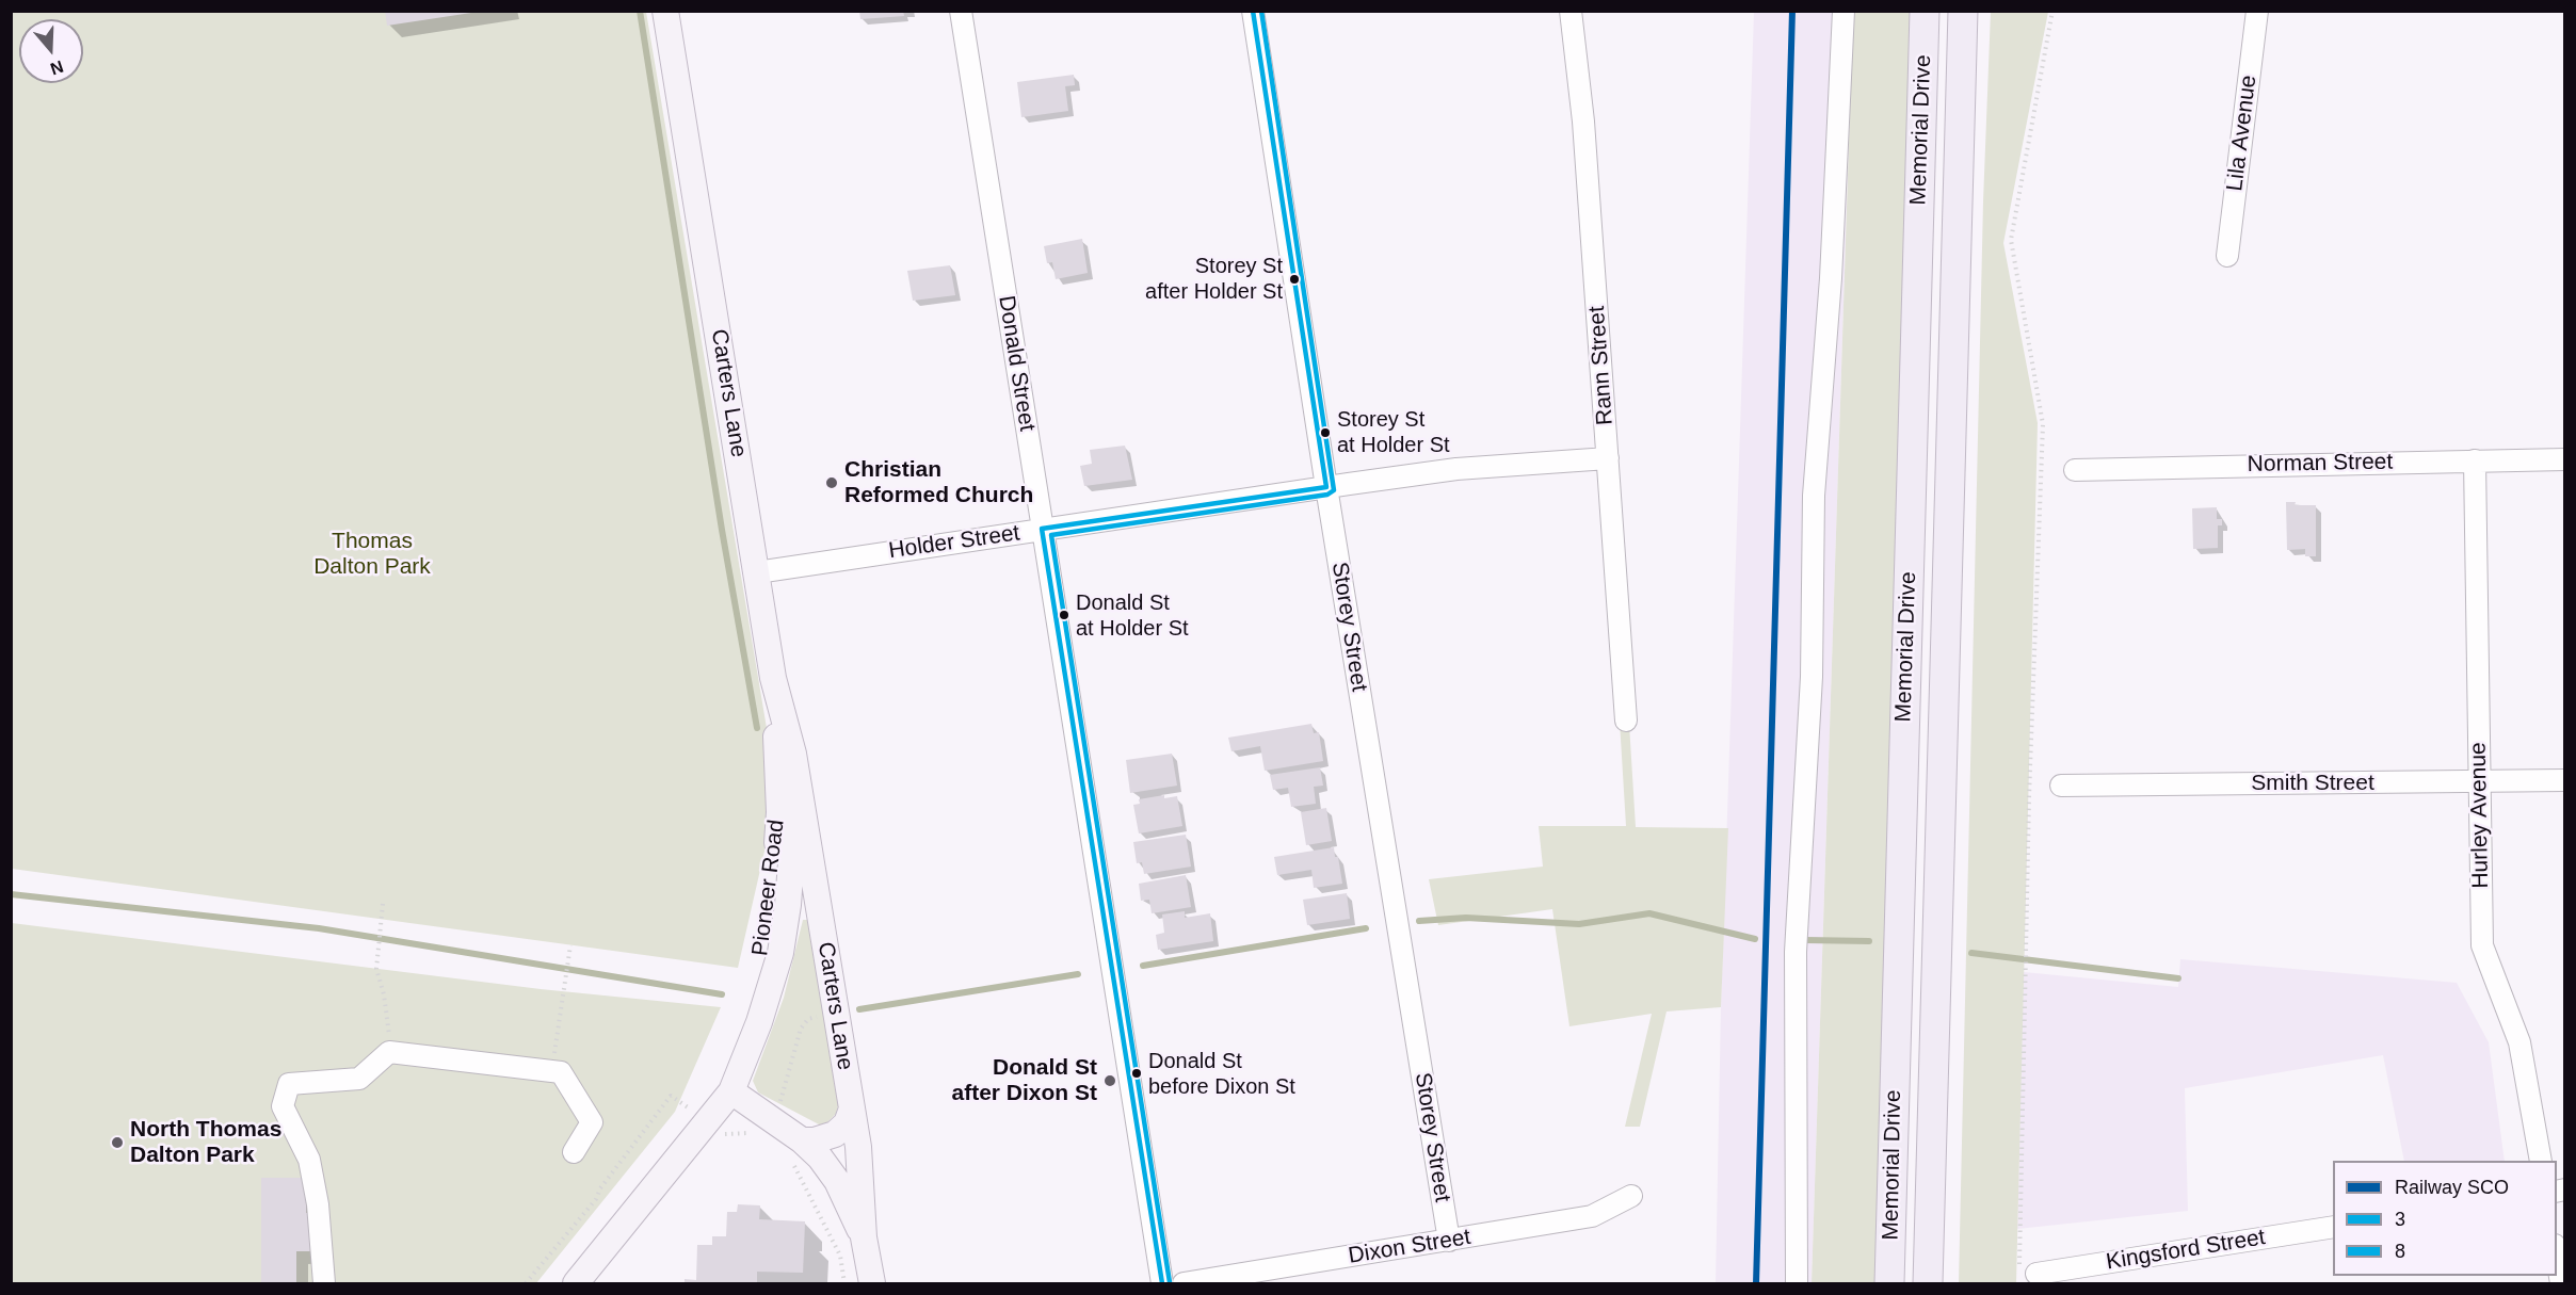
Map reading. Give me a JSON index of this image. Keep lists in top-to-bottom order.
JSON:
{
  "streets": {
    "highway": ["Memorial Drive"],
    "main road": ["Carters Lane", "Pioneer Road"],
    "street": [
      "Lila Avenue",
      "Donald Street",
      "Rann Street",
      "Norman Street",
      "Holder Street",
      "Storey Street",
      "Smith Street",
      "Hurley Avenue",
      "Dixon Street",
      "Kingsford Street"
    ]
  },
  "crossings": [
    ["Donald Street", "Holder Street"],
    ["Rann Street", "Holder Street"],
    ["Carters Lane", "Holder Street"],
    ["Carters Lane", "Pioneer Road"],
    ["Norman Street", "Hurley Avenue"],
    ["Holder Street", "Storey Street"],
    ["Storey Street", "Dixon Street"],
    ["Smith Street", "Hurley Avenue"]
  ],
  "parks": ["Thomas Dalton Park"],
  "places": [
    "Storey St after Holder St",
    "Storey St at Holder St",
    "Christian Reformed Church",
    "Donald St at Holder St",
    "Donald St before Dixon St",
    "Donald St after Dixon St",
    "North Thomas Dalton Park"
  ],
  "lines": ["rail line SCO", "transit line 3", "transit line 8"],
  "legend": ["Railway SCO", "3", "8"],
  "north": "bottom"
}
